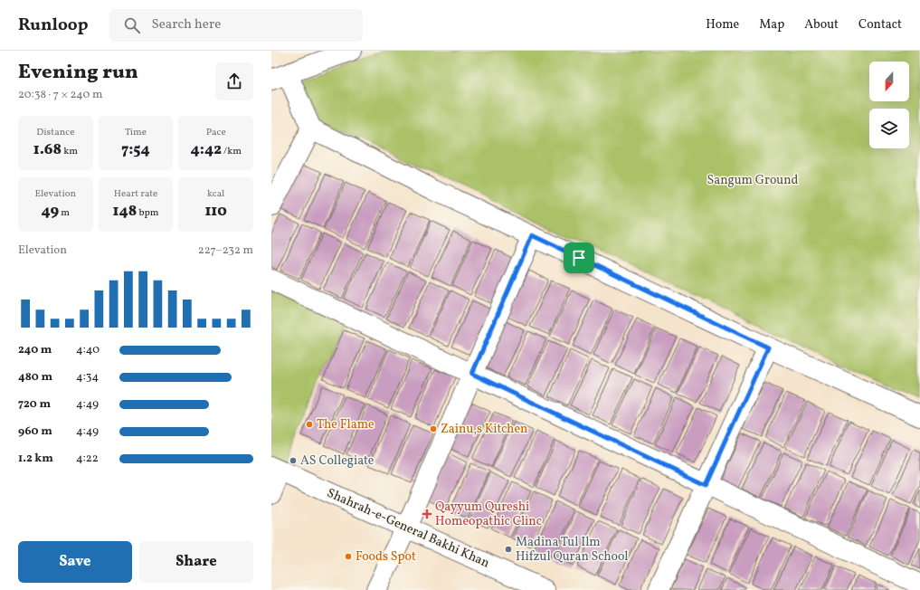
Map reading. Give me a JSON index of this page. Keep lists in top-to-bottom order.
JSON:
{
  "streets": {
    "street": ["Shahrah-e-General Bakhi Khan"]
  },
  "parks": ["Sangum Ground"],
  "places": {
    "other": [
      "The Flame",
      "Zainu,s Kitchen",
      "AS Collegiate",
      "Madina Tul Ilm Hifzul Quran School",
      "Foods Spot"
    ],
    "health": ["Qayyum Qureshi Homeopathic Clinc"]
  },
  "north": "bottom",
  "page": {
    "header": "Runloop",
    "search": "Search here",
    "nav": [
      "Home",
      "Map",
      "About",
      "Contact"
    ],
    "heading": ["Evening run", "20:38 · 7 × 240 m"],
    "stats": [
      ["Distance", "1.68 km"],
      ["Time", "7:54"],
      ["Pace", "4:42 /km"],
      ["Elevation", "49 m"],
      ["Heart rate", "148 bpm"],
      ["kcal", "110"]
    ],
    "chart": ["Elevation", "227–232 m"],
    "list": [
      {
        "name": "240 m",
        "note": "4:40"
      },
      {
        "name": "480 m",
        "note": "4:34"
      },
      {
        "name": "720 m",
        "note": "4:49"
      },
      {
        "name": "960 m",
        "note": "4:49"
      },
      {
        "name": "1.2 km",
        "note": "4:22"
      }
    ],
    "buttons": ["Save", "Share"]
  }
}
